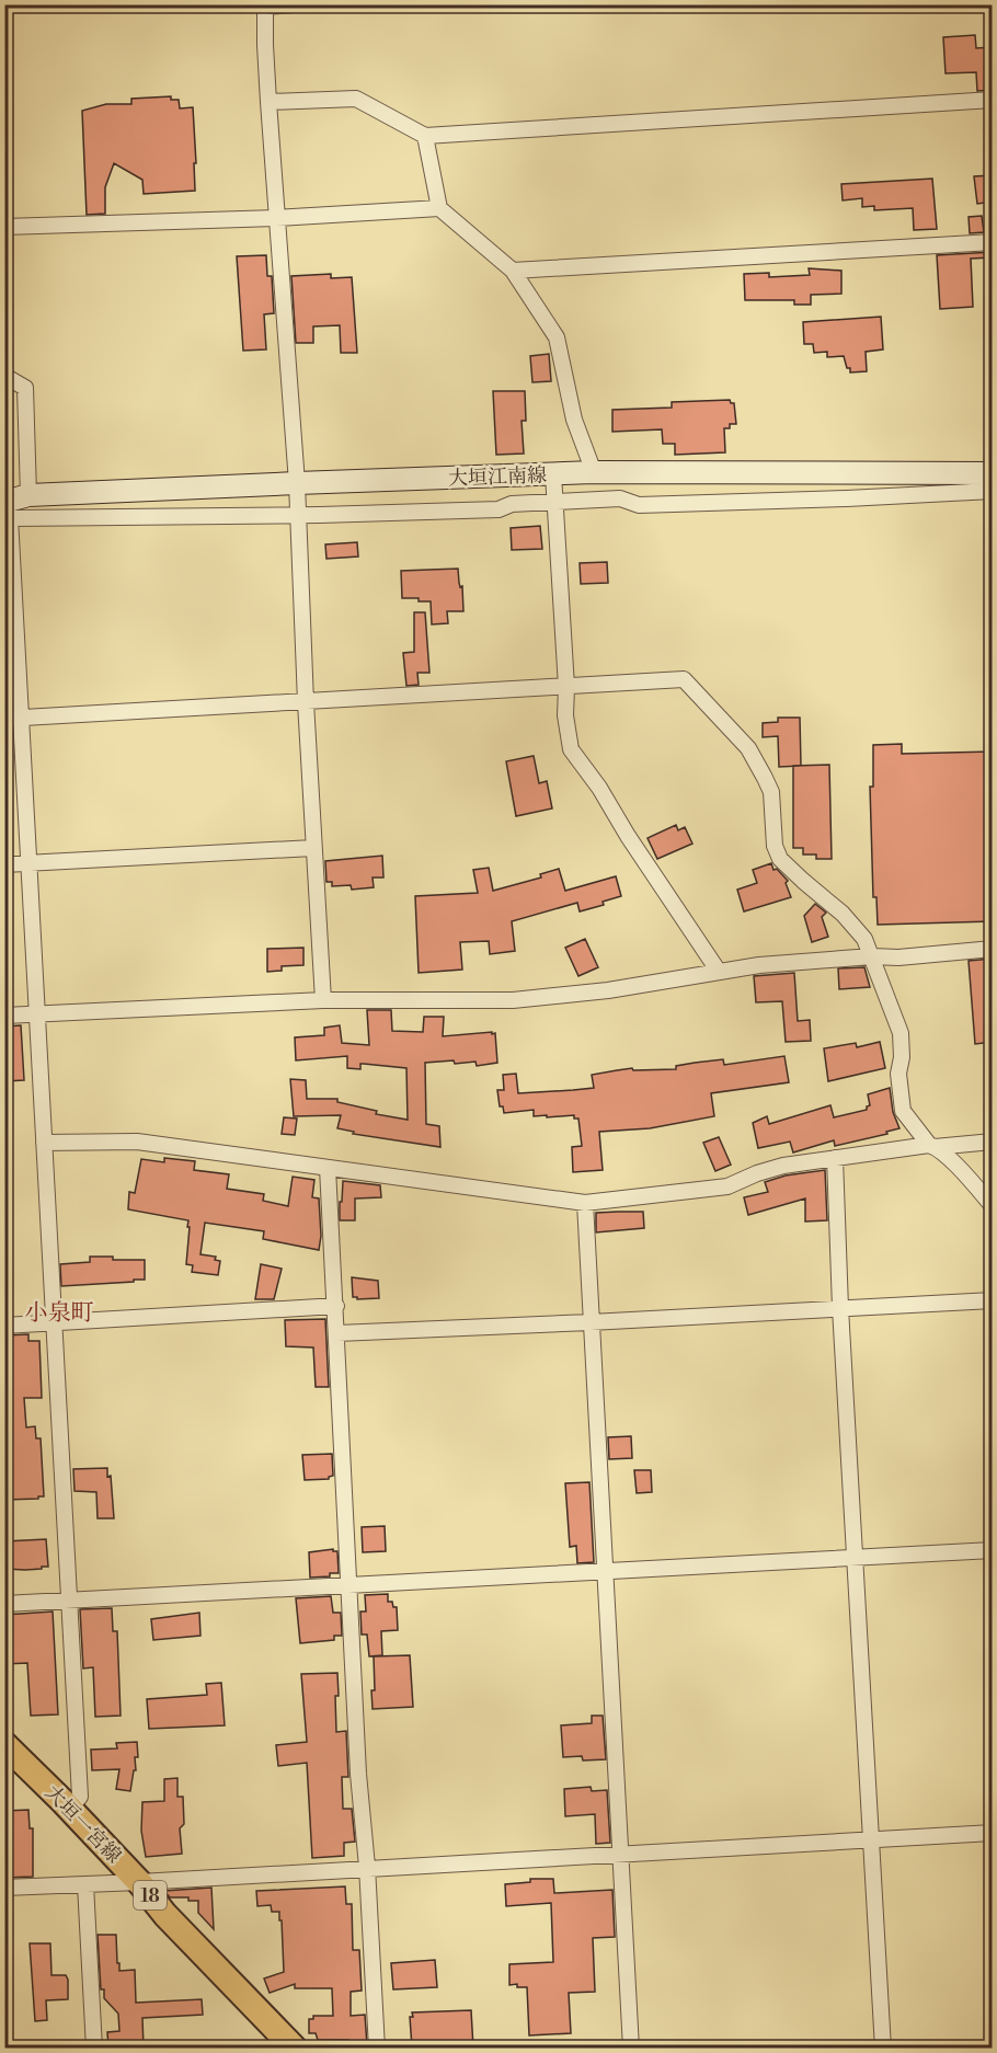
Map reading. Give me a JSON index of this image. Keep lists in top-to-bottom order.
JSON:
{
  "streets": {
    "main road": ["大垣江南線", "大垣一宮線", "18"]
  },
  "districts": ["小泉町"]
}
